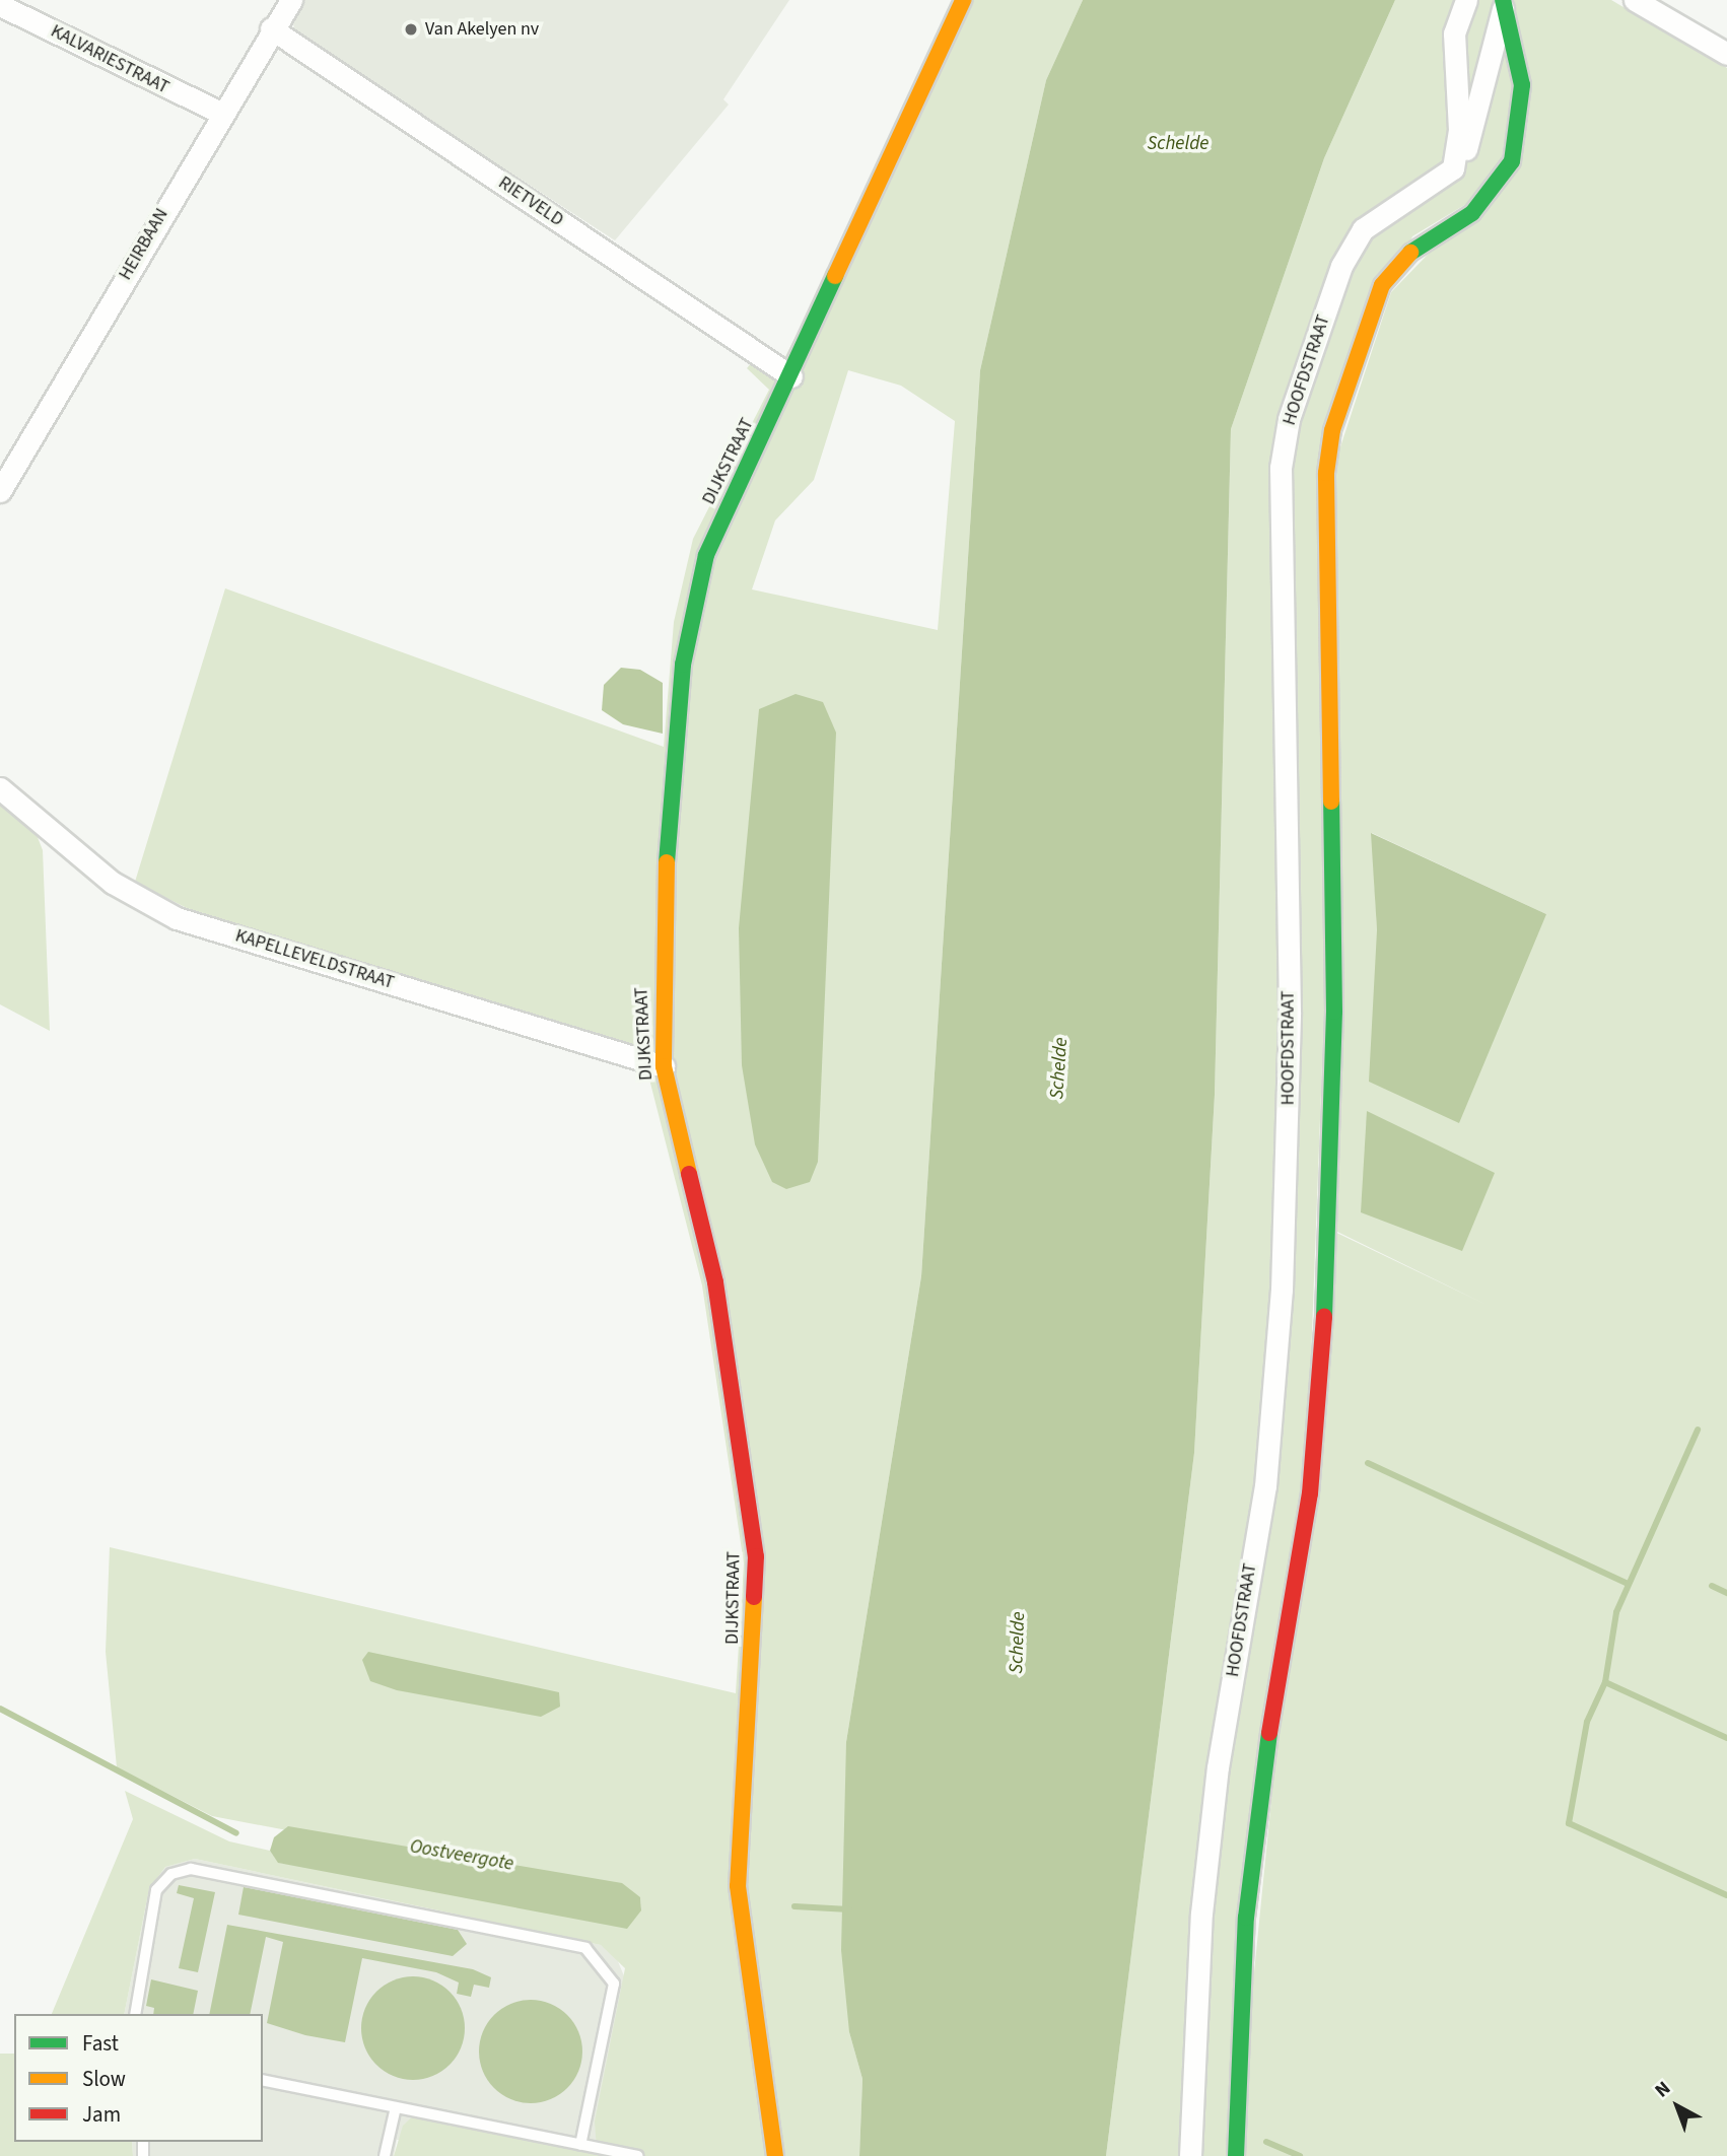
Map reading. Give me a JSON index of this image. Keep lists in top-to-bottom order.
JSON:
{
  "streets": {
    "street": [
      "KALVARIESTRAAT",
      "RIETVELD",
      "HEIRBAAN",
      "HOOFDSTRAAT",
      "DIJKSTRAAT",
      "KAPELLEVELDSTRAAT"
    ]
  },
  "crossings": [
    ["KALVARIESTRAAT", "HEIRBAAN"],
    ["RIETVELD", "HEIRBAAN"],
    ["RIETVELD", "DIJKSTRAAT"],
    ["DIJKSTRAAT", "KAPELLEVELDSTRAAT"]
  ],
  "water": ["Schelde", "Oostveergote"],
  "places": ["Van Akelyen nv"],
  "legend": ["Fast", "Slow", "Jam"],
  "north": "top left"
}
